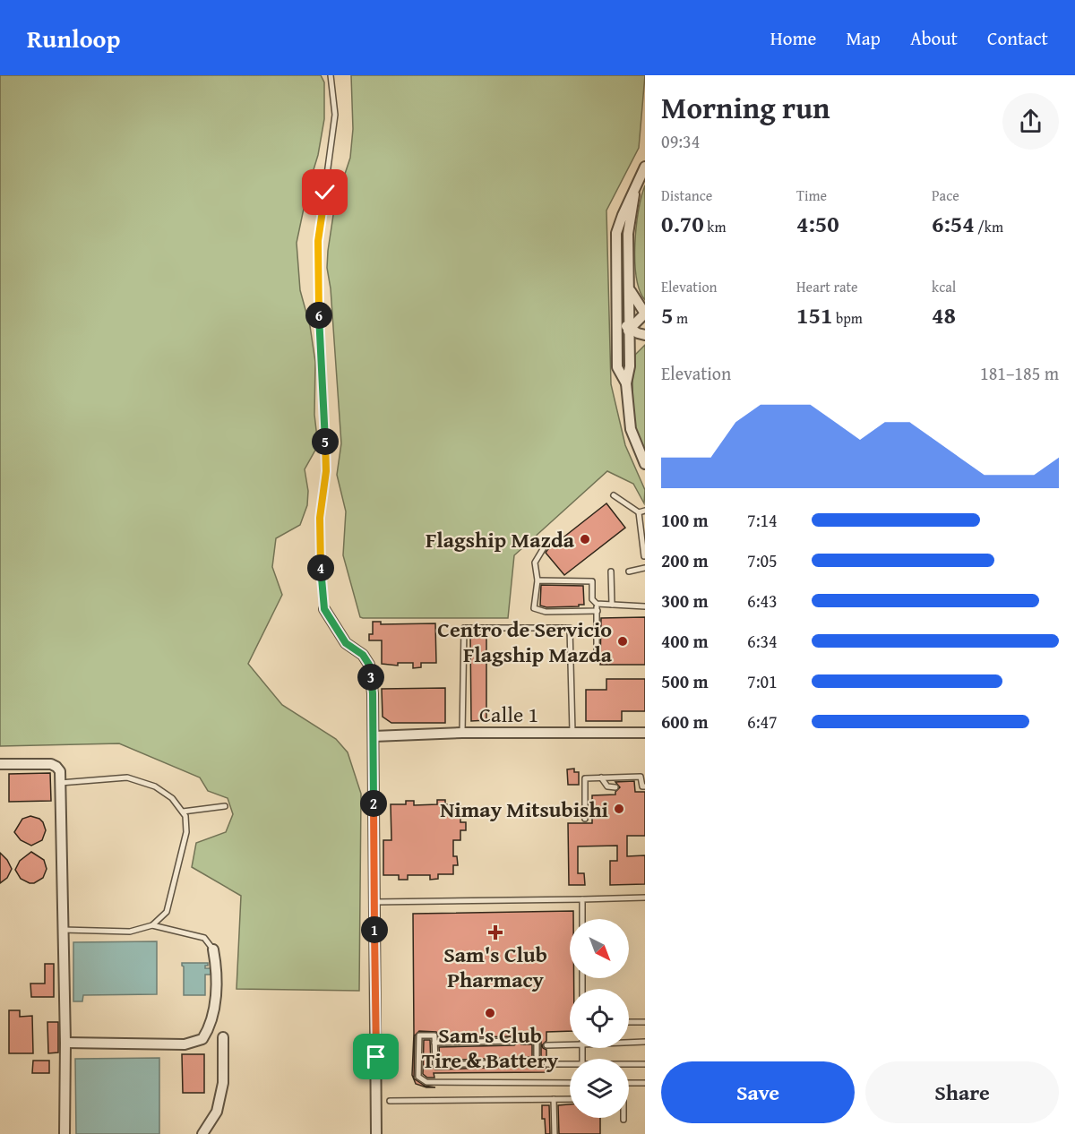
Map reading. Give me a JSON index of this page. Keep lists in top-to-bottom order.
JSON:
{
  "streets": {
    "street": ["Calle 1"]
  },
  "places": {
    "other": [
      "Flagship Mazda",
      "Centro de Servicio Flagship Mazda",
      "Nimay Mitsubishi",
      "Sam's Club Tire & Battery"
    ],
    "health": ["Sam's Club Pharmacy"]
  },
  "north": "bottom right",
  "page": {
    "header": "Runloop",
    "nav": [
      "Home",
      "Map",
      "About",
      "Contact"
    ],
    "heading": ["Morning run", "09:34"],
    "stats": [
      ["Distance", "0.70 km"],
      ["Time", "4:50"],
      ["Pace", "6:54 /km"],
      ["Elevation", "5 m"],
      ["Heart rate", "151 bpm"],
      ["kcal", "48"]
    ],
    "pins": [
      "6",
      "5",
      "4",
      "3",
      "2",
      "1"
    ],
    "chart": ["Elevation", "181–185 m"],
    "list": [
      {
        "name": "100 m",
        "note": "7:14"
      },
      {
        "name": "200 m",
        "note": "7:05"
      },
      {
        "name": "300 m",
        "note": "6:43"
      },
      {
        "name": "400 m",
        "note": "6:34"
      },
      {
        "name": "500 m",
        "note": "7:01"
      },
      {
        "name": "600 m",
        "note": "6:47"
      }
    ],
    "buttons": ["Save", "Share"]
  }
}
